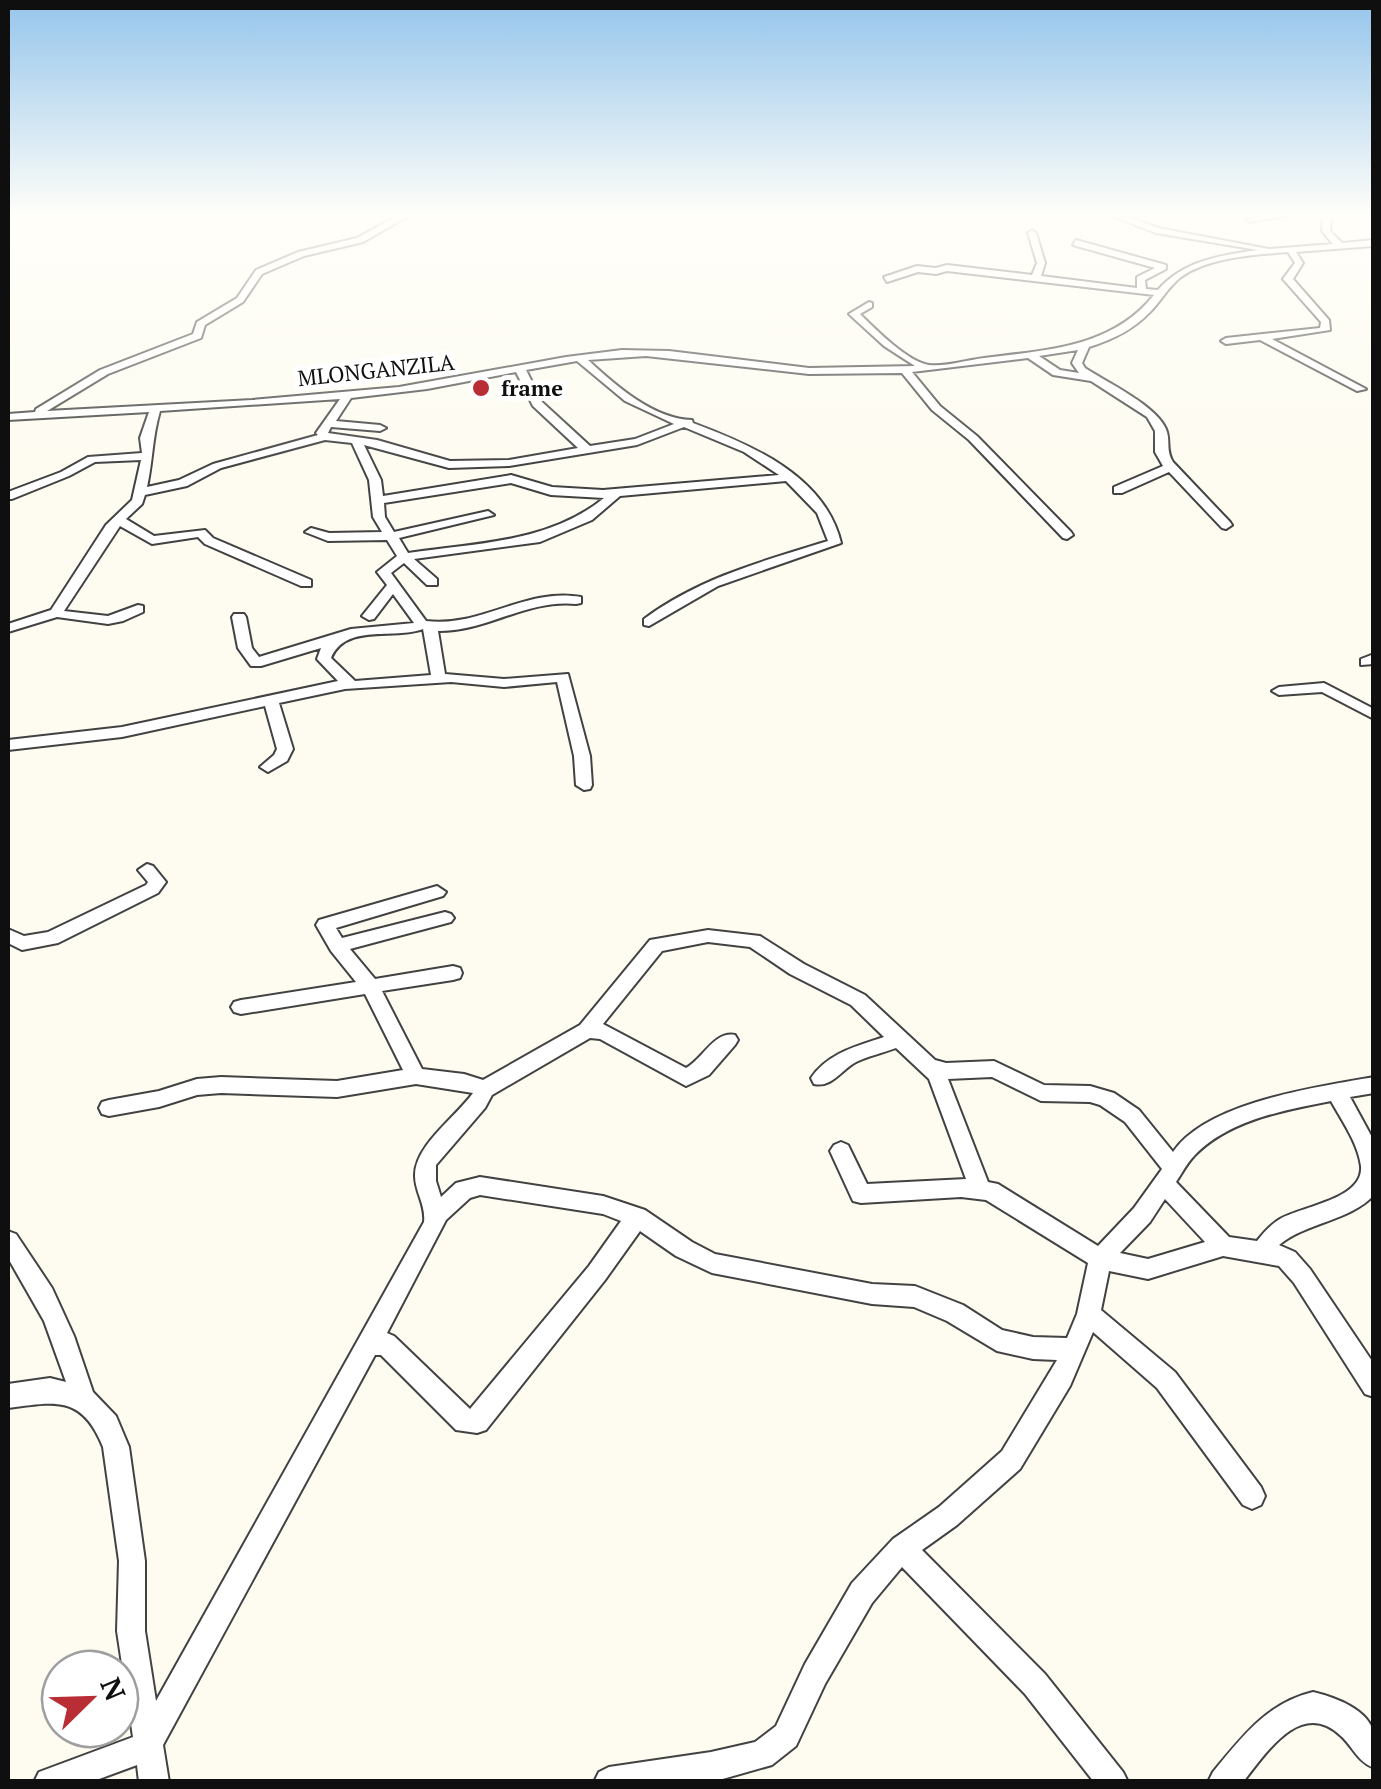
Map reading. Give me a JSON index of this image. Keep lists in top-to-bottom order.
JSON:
{
  "streets": {
    "street": ["MLONGANZILA"]
  },
  "places": ["frame"],
  "north": "top right"
}
